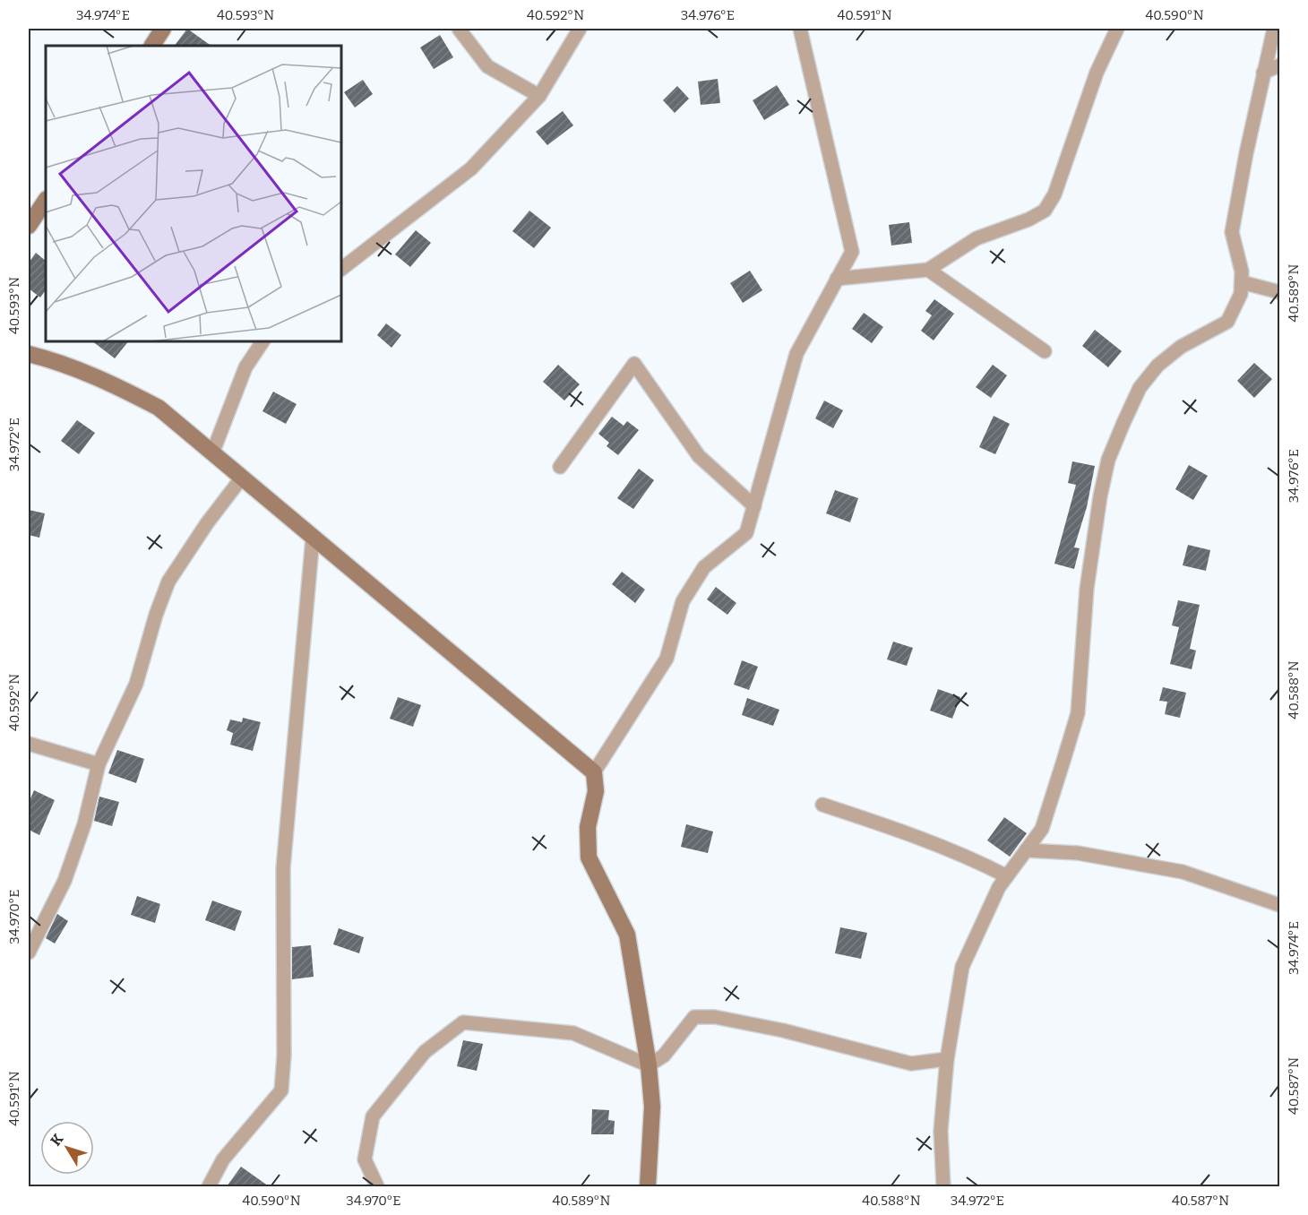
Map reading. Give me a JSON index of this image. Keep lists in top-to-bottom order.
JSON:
{
  "north": "top left",
  "coordinates": [
    "34.974°E",
    "40.593°N",
    "40.592°N",
    "34.976°E",
    "40.591°N",
    "40.590°N",
    "40.589°N",
    "34.972°E",
    "40.588°N",
    "34.970°E",
    "40.587°N"
  ]
}
